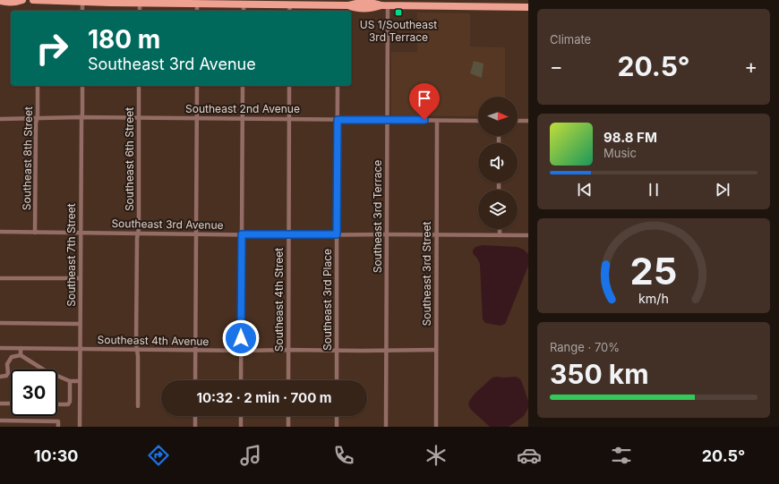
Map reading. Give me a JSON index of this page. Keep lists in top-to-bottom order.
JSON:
{
  "streets": {
    "street": [
      "Southeast 2nd Avenue",
      "Southeast 8th Street",
      "Southeast 6th Street",
      "Southeast 3rd Terrace",
      "Southeast 3rd Avenue",
      "Southeast 7th Street",
      "Southeast 3rd Street",
      "Southeast 4th Street",
      "Southeast 3rd Place",
      "Southeast 4th Avenue"
    ]
  },
  "crossings": [
    ["Southeast 2nd Avenue", "Southeast 8th Street"],
    ["Southeast 2nd Avenue", "Southeast 6th Street"],
    ["Southeast 2nd Avenue", "Southeast 3rd Terrace"],
    ["Southeast 2nd Avenue", "Southeast 7th Street"],
    ["Southeast 2nd Avenue", "Southeast 3rd Street"],
    ["Southeast 2nd Avenue", "Southeast 4th Street"],
    ["Southeast 2nd Avenue", "Southeast 3rd Place"],
    ["Southeast 8th Street", "Southeast 3rd Avenue"],
    ["Southeast 6th Street", "Southeast 3rd Avenue"],
    ["Southeast 6th Street", "Southeast 4th Avenue"],
    ["Southeast 3rd Terrace", "Southeast 3rd Avenue"],
    ["Southeast 3rd Terrace", "Southeast 4th Avenue"],
    ["Southeast 3rd Avenue", "Southeast 7th Street"],
    ["Southeast 3rd Avenue", "Southeast 3rd Street"],
    ["Southeast 3rd Avenue", "Southeast 4th Street"],
    ["Southeast 3rd Avenue", "Southeast 3rd Place"],
    ["Southeast 7th Street", "Southeast 4th Avenue"],
    ["Southeast 3rd Street", "Southeast 4th Avenue"],
    ["Southeast 4th Street", "Southeast 4th Avenue"],
    ["Southeast 3rd Place", "Southeast 4th Avenue"]
  ],
  "places": {
    "transit": ["US 1/Southeast 3rd Terrace"]
  },
  "north": "right",
  "page": {
    "tile": [
      "Climate",
      ["Range · 70%", "350 km"]
    ],
    "turn": ["180 m", "Southeast 3rd Avenue"],
    "heat": ["−", "20.5°", "+"],
    "song": ["98.8 FM", "Music"],
    "limit": "30",
    "trip": "10:32 · 2 min · 700 m",
    "tabs": ["10:30", "20.5°"],
    "gauge": ["25", "km/h"]
  }
}
